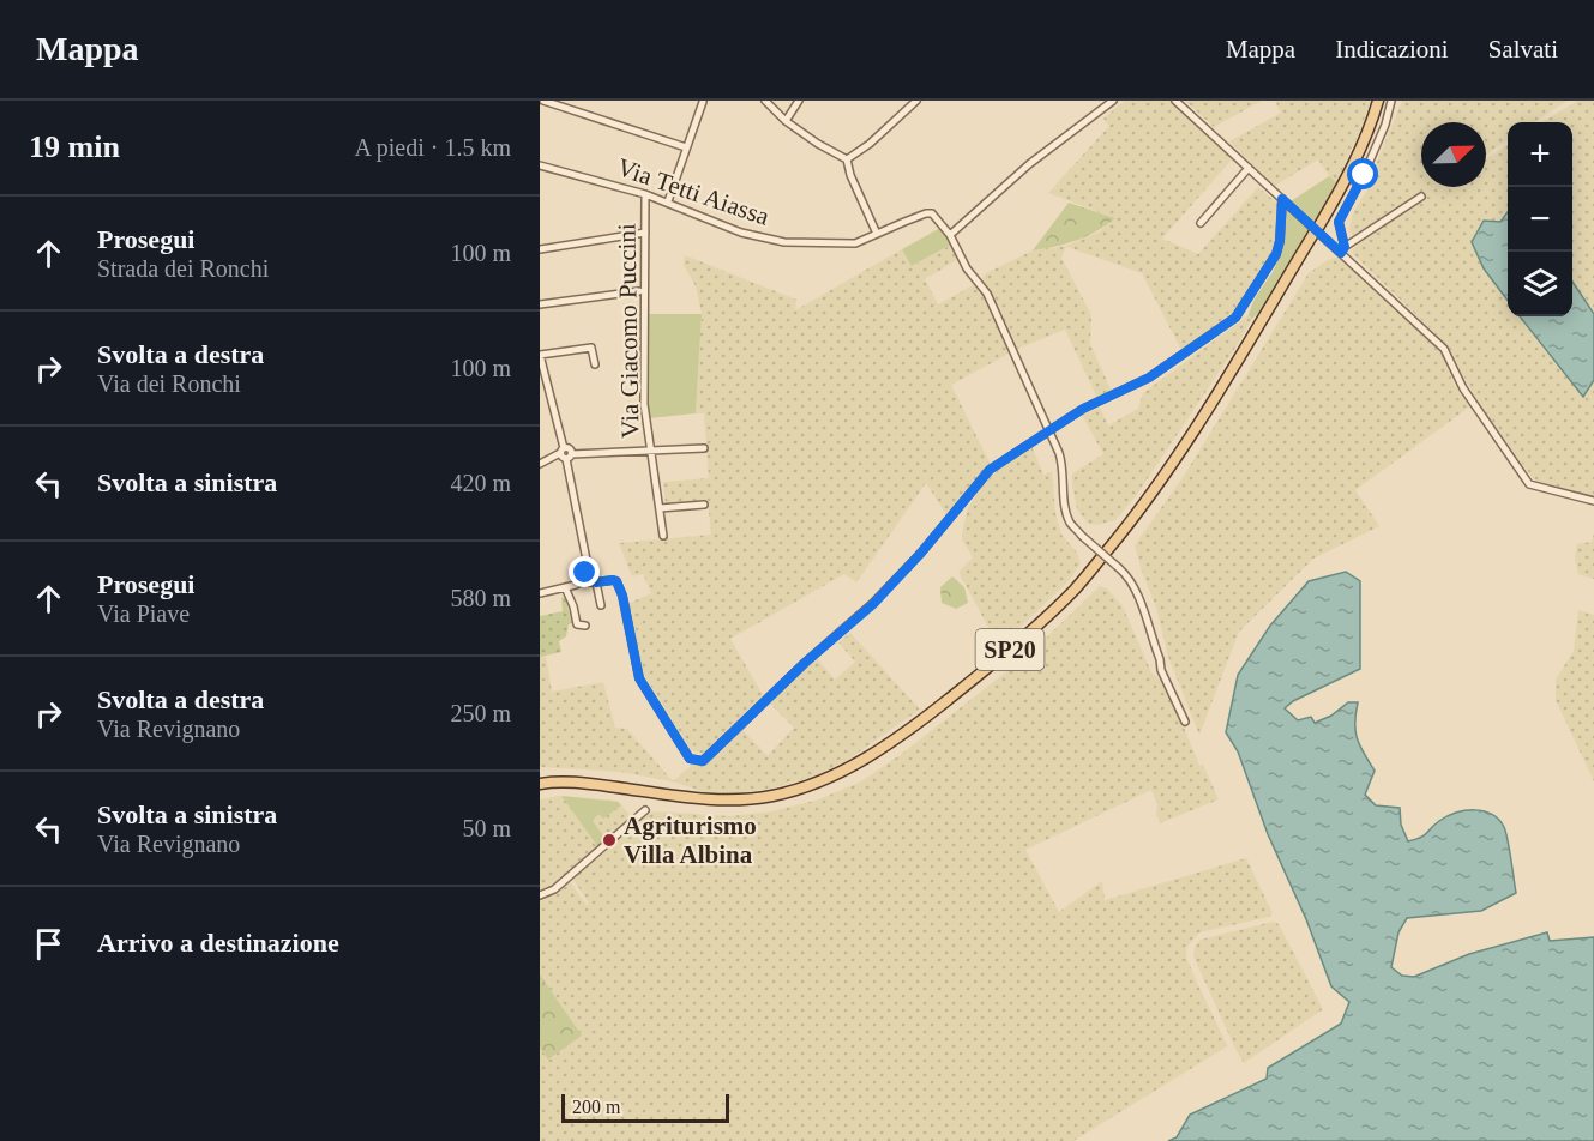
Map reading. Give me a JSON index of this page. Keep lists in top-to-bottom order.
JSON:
{
  "streets": {
    "main road": ["SP20"],
    "street": ["Via Tetti Aiassa", "Via Giacomo Puccini"]
  },
  "crossings": [
    ["Via Tetti Aiassa", "Via Giacomo Puccini"]
  ],
  "places": ["Agriturismo Villa Albina"],
  "scale_bar": "200 m",
  "north": "top right",
  "page": {
    "header": "Mappa",
    "nav": ["Mappa", "Indicazioni", "Salvati"],
    "heading": ["19 min", "A piedi · 1.5 km"],
    "map_buttons": ["+", "−"],
    "list": [
      ["Prosegui", "Strada dei Ronchi", "100 m"],
      ["Svolta a destra", "Via dei Ronchi", "100 m"],
      ["Svolta a sinistra", "420 m"],
      ["Prosegui", "Via Piave", "580 m"],
      ["Svolta a destra", "Via Revignano", "250 m"],
      ["Svolta a sinistra", "Via Revignano", "50 m"],
      "Arrivo a destinazione"
    ],
    "scale": "200 m"
  }
}
